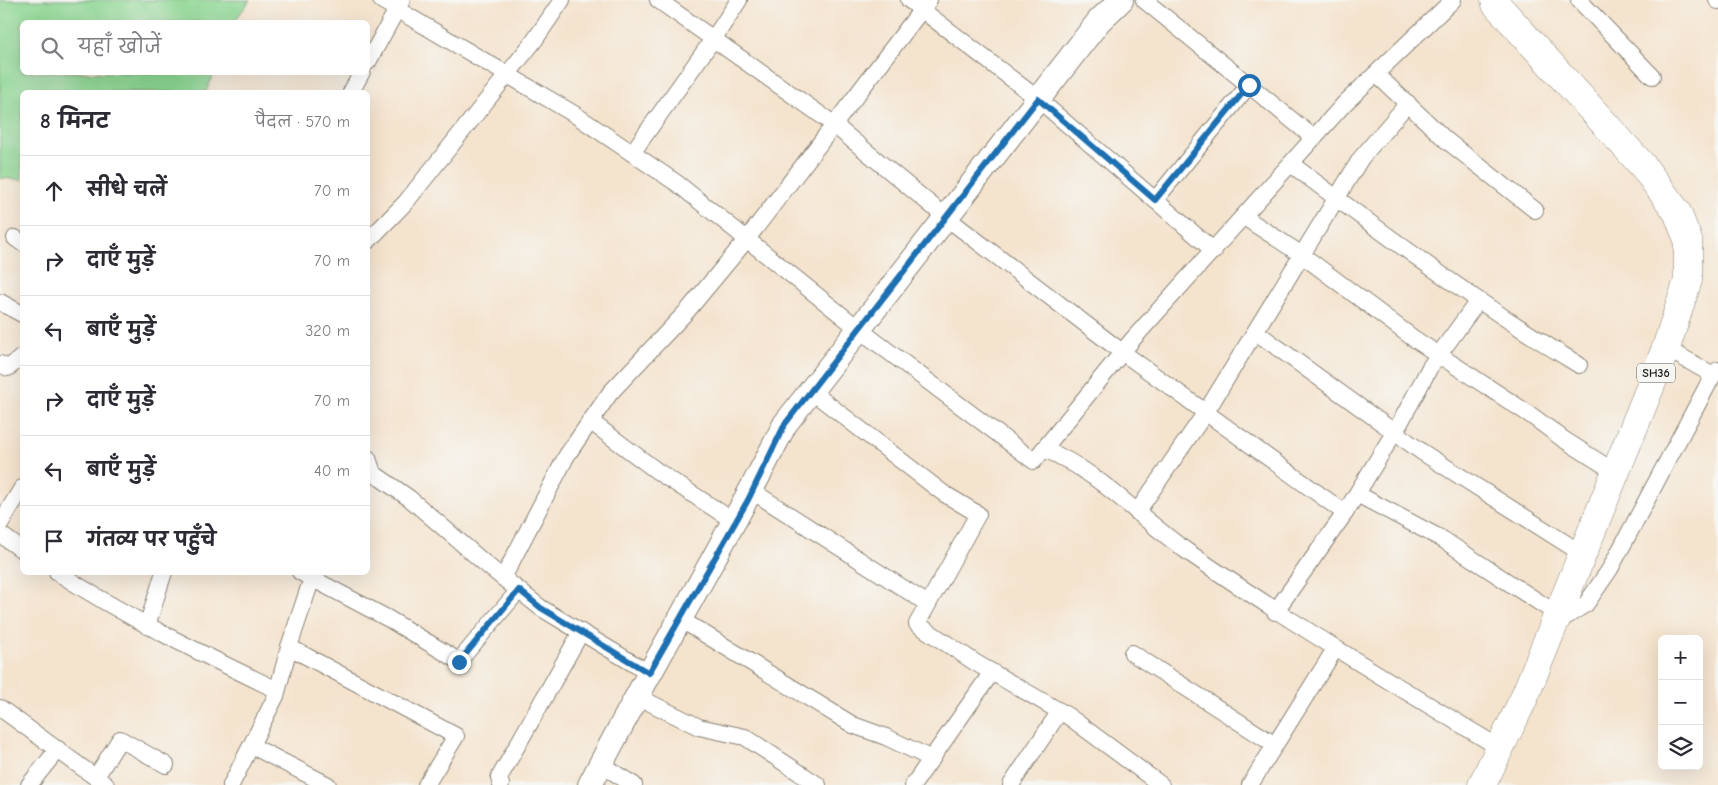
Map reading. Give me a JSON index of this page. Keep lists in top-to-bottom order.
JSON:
{
  "streets": {
    "highway": ["SH36"]
  },
  "page": {
    "search": "यहाँ खोजें",
    "heading": ["8 मिनट", "पैदल · 570 m"],
    "list": [
      ["सीधे चलें", "70 m"],
      ["दाएँ मुड़ें", "70 m"],
      ["बाएँ मुड़ें", "320 m"],
      ["दाएँ मुड़ें", "70 m"],
      ["बाएँ मुड़ें", "40 m"],
      "गंतव्य पर पहुँचे"
    ],
    "map_buttons": ["+", "−"]
  }
}
